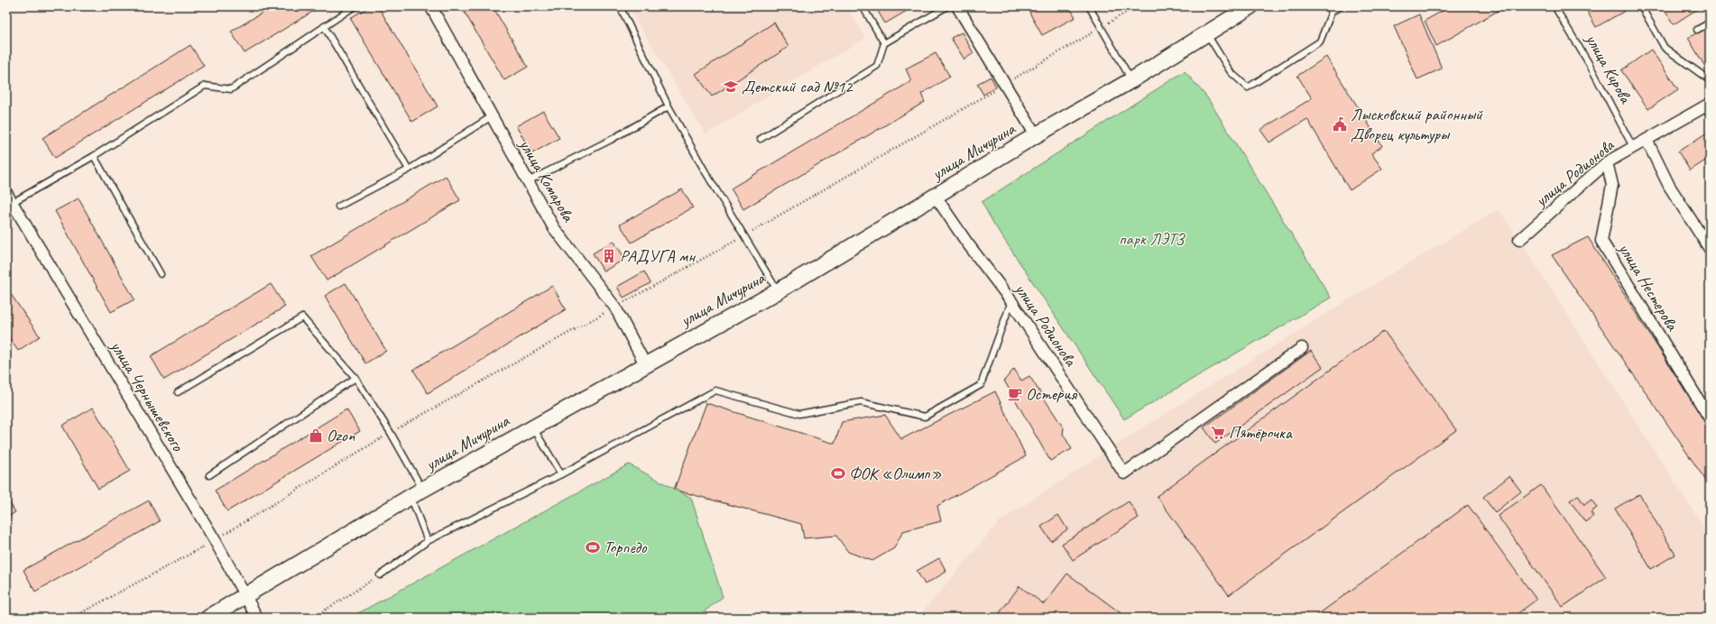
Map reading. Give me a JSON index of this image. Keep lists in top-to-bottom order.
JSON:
{
  "streets": {
    "main road": ["улица Мичурина"],
    "street": [
      "улица Родионова",
      "улица Комарова",
      "улица Нестерова",
      "улица Чернышевского"
    ],
    "lane": ["улица Кирова"]
  },
  "crossings": [
    ["улица Кирова", "улица Родионова"],
    ["улица Мичурина", "улица Родионова"],
    ["улица Мичурина", "улица Комарова"],
    ["улица Мичурина", "улица Чернышевского"],
    ["улица Родионова", "улица Нестерова"]
  ],
  "parks": ["парк ЛЭТЗ"],
  "places": {
    "school or university": ["Детский сад №12"],
    "public building": ["Лысковский районный Дворец культуры"],
    "building": ["РАДУГА мн"],
    "cafe": ["Остерия"],
    "supermarket": ["Пятёрочка"],
    "shop": ["Ozon"],
    "sports": ["ФОК «Олимп»", "Торпедо"]
  }
}
